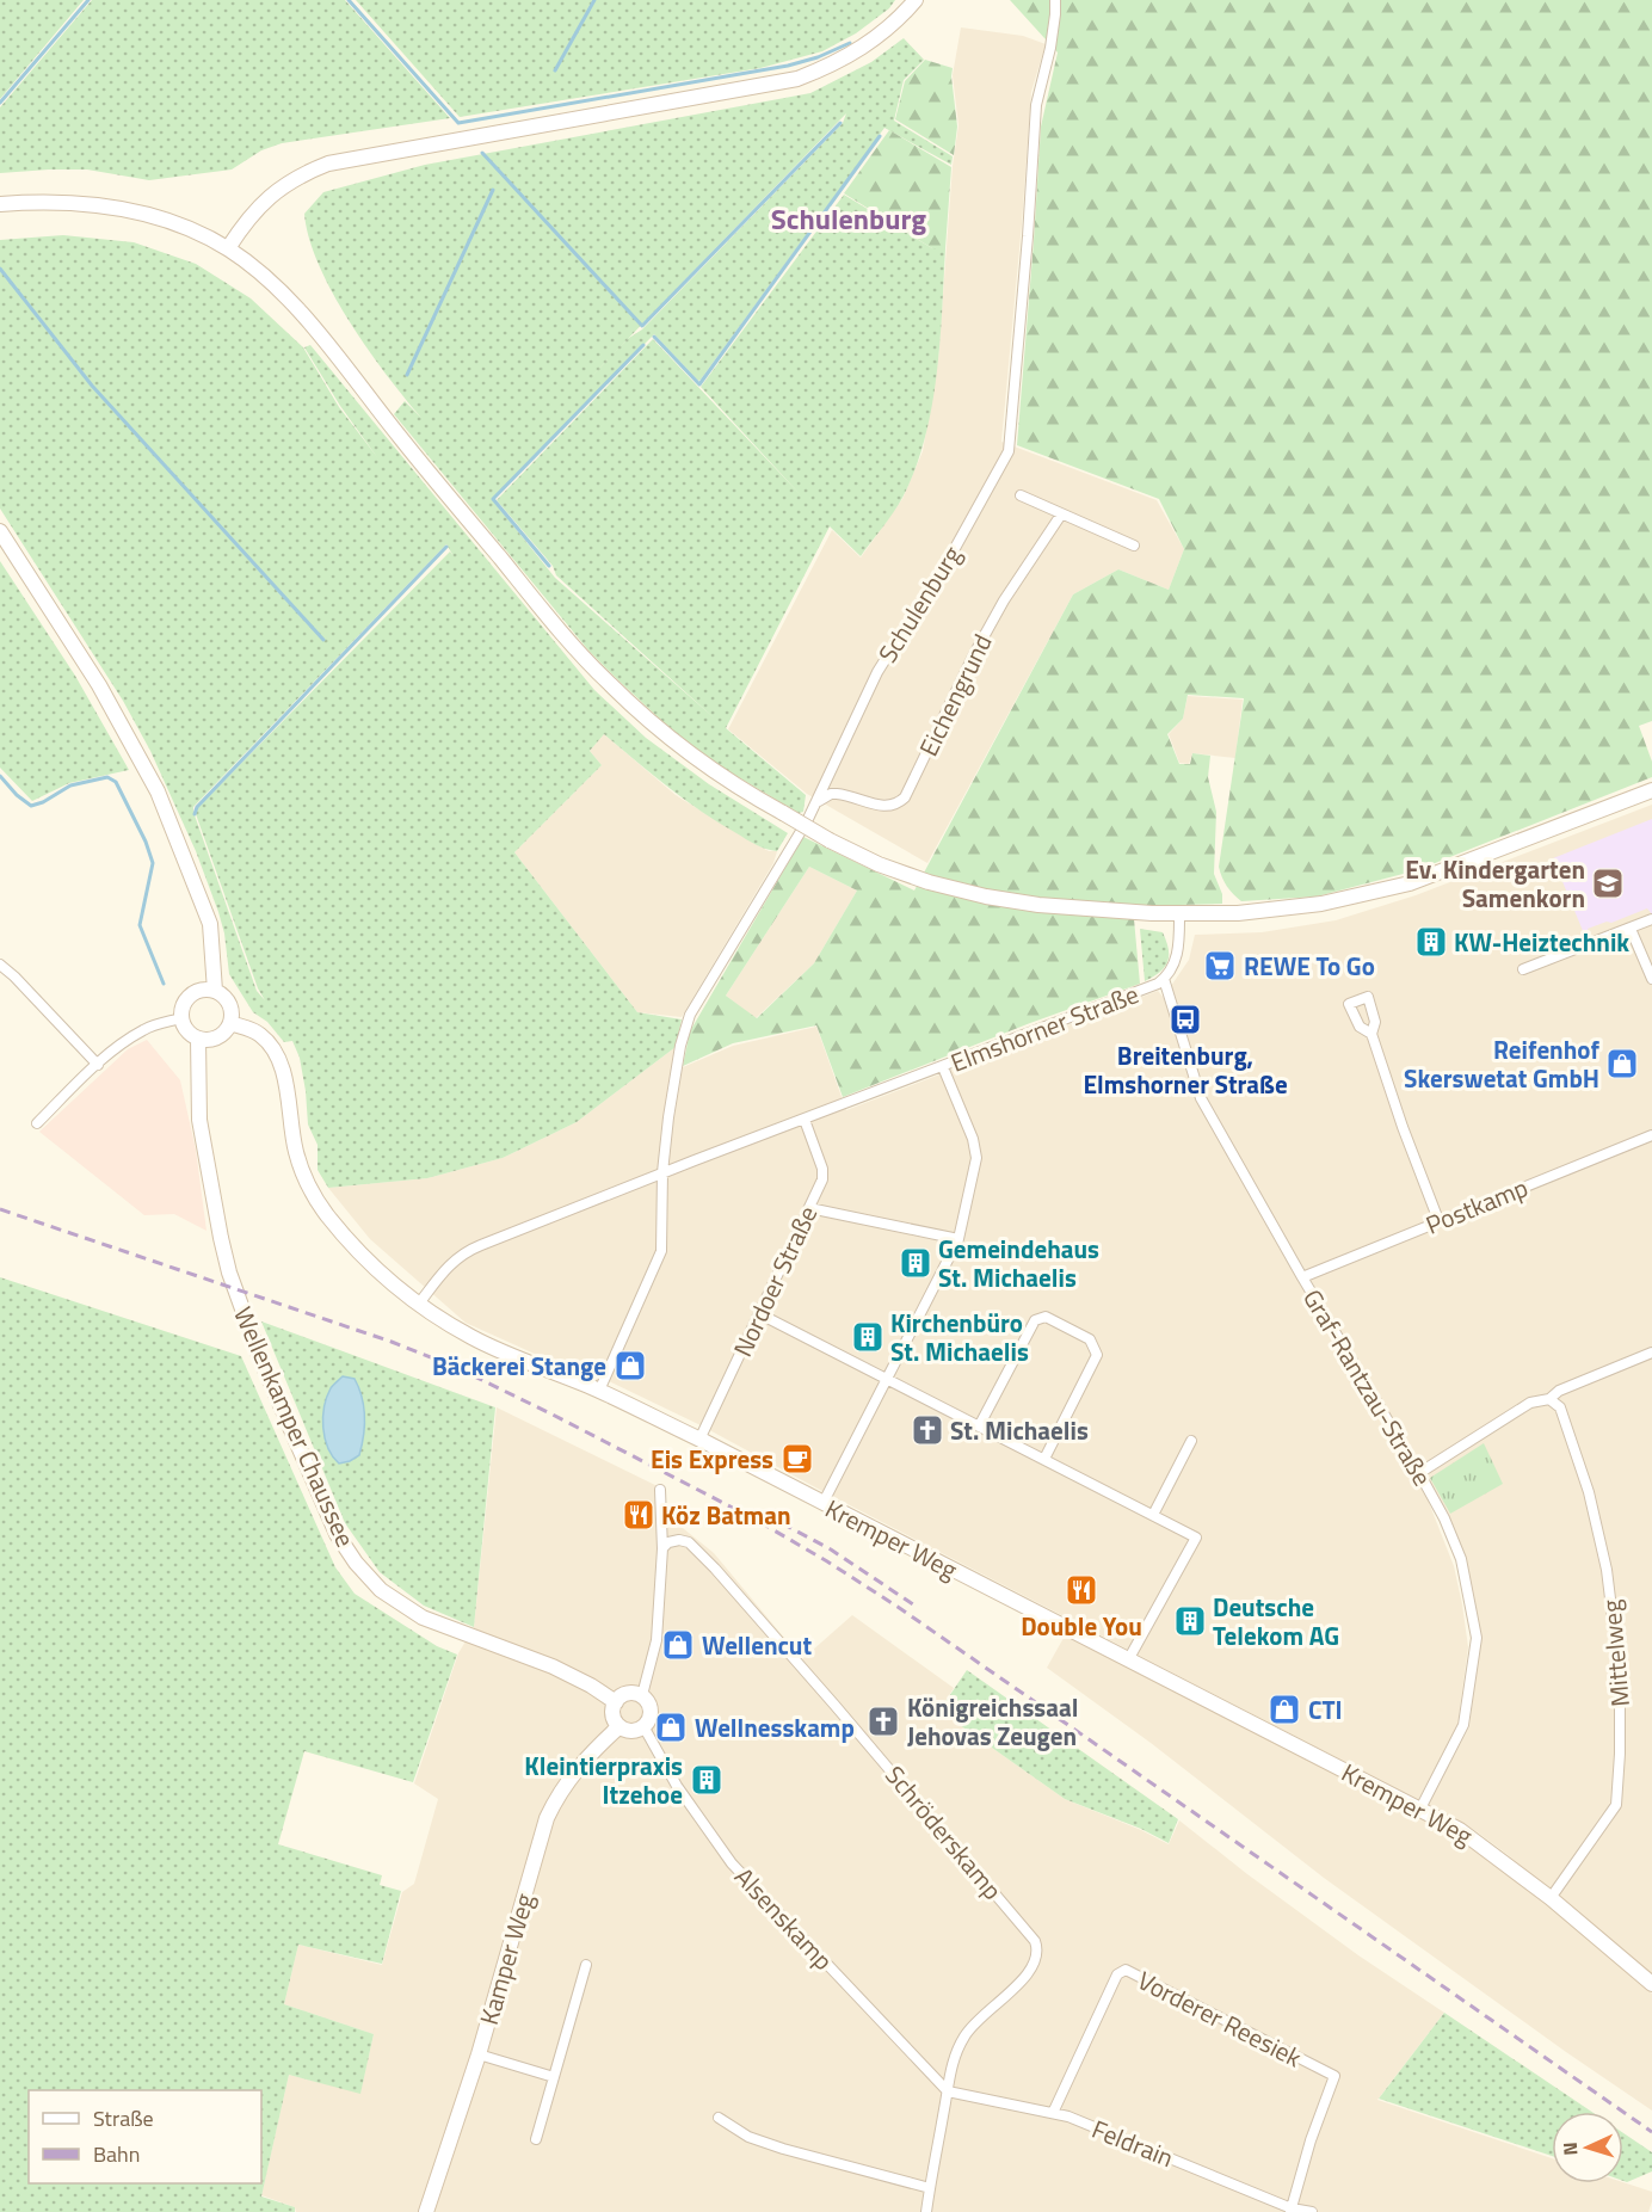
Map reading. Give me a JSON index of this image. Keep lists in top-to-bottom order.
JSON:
{
  "streets": {
    "main road": ["Wellenkamper Chaussee", "Kremper Weg", "Kamper Weg"],
    "street": [
      "Schulenburg",
      "Eichengrund",
      "Elmshorner Straße",
      "Postkamp",
      "Nordoer Straße",
      "Graf-Rantzau-Straße",
      "Mittelweg",
      "Schröderskamp",
      "Alsenskamp",
      "Vorderer Reesiek",
      "Feldrain"
    ]
  },
  "crossings": [
    ["Schulenburg", "Eichengrund"],
    ["Schulenburg", "Elmshorner Straße"],
    ["Schulenburg", "Kremper Weg"],
    ["Elmshorner Straße", "Nordoer Straße"],
    ["Elmshorner Straße", "Graf-Rantzau-Straße"],
    ["Elmshorner Straße", "Kremper Weg"],
    ["Postkamp", "Graf-Rantzau-Straße"],
    ["Nordoer Straße", "Kremper Weg"],
    ["Graf-Rantzau-Straße", "Kremper Weg"],
    ["Wellenkamper Chaussee", "Kremper Weg"],
    ["Wellenkamper Chaussee", "Alsenskamp"],
    ["Wellenkamper Chaussee", "Kamper Weg"],
    ["Kremper Weg", "Mittelweg"],
    ["Schröderskamp", "Alsenskamp"],
    ["Schröderskamp", "Feldrain"],
    ["Alsenskamp", "Kamper Weg"],
    ["Alsenskamp", "Feldrain"],
    ["Vorderer Reesiek", "Feldrain"]
  ],
  "districts": ["Schulenburg"],
  "places": {
    "school or university": ["Ev. Kindergarten Samenkorn"],
    "building": [
      "KW-Heiztechnik",
      "Gemeindehaus St. Michaelis",
      "Kirchenbüro St. Michaelis",
      "Deutsche Telekom AG",
      "Kleintierpraxis Itzehoe"
    ],
    "supermarket": ["REWE To Go"],
    "bus stop": ["Breitenburg, Elmshorner Straße"],
    "shop": [
      "Reifenhof Skerswetat GmbH",
      "Bäckerei Stange",
      "Wellencut",
      "CTI",
      "Wellnesskamp"
    ],
    "church": ["St. Michaelis", "Königreichssaal Jehovas Zeugen"],
    "cafe": ["Eis Express"],
    "restaurant": ["Köz Batman", "Double You"]
  },
  "legend": ["Straße", "Bahn"],
  "north": "left"
}
